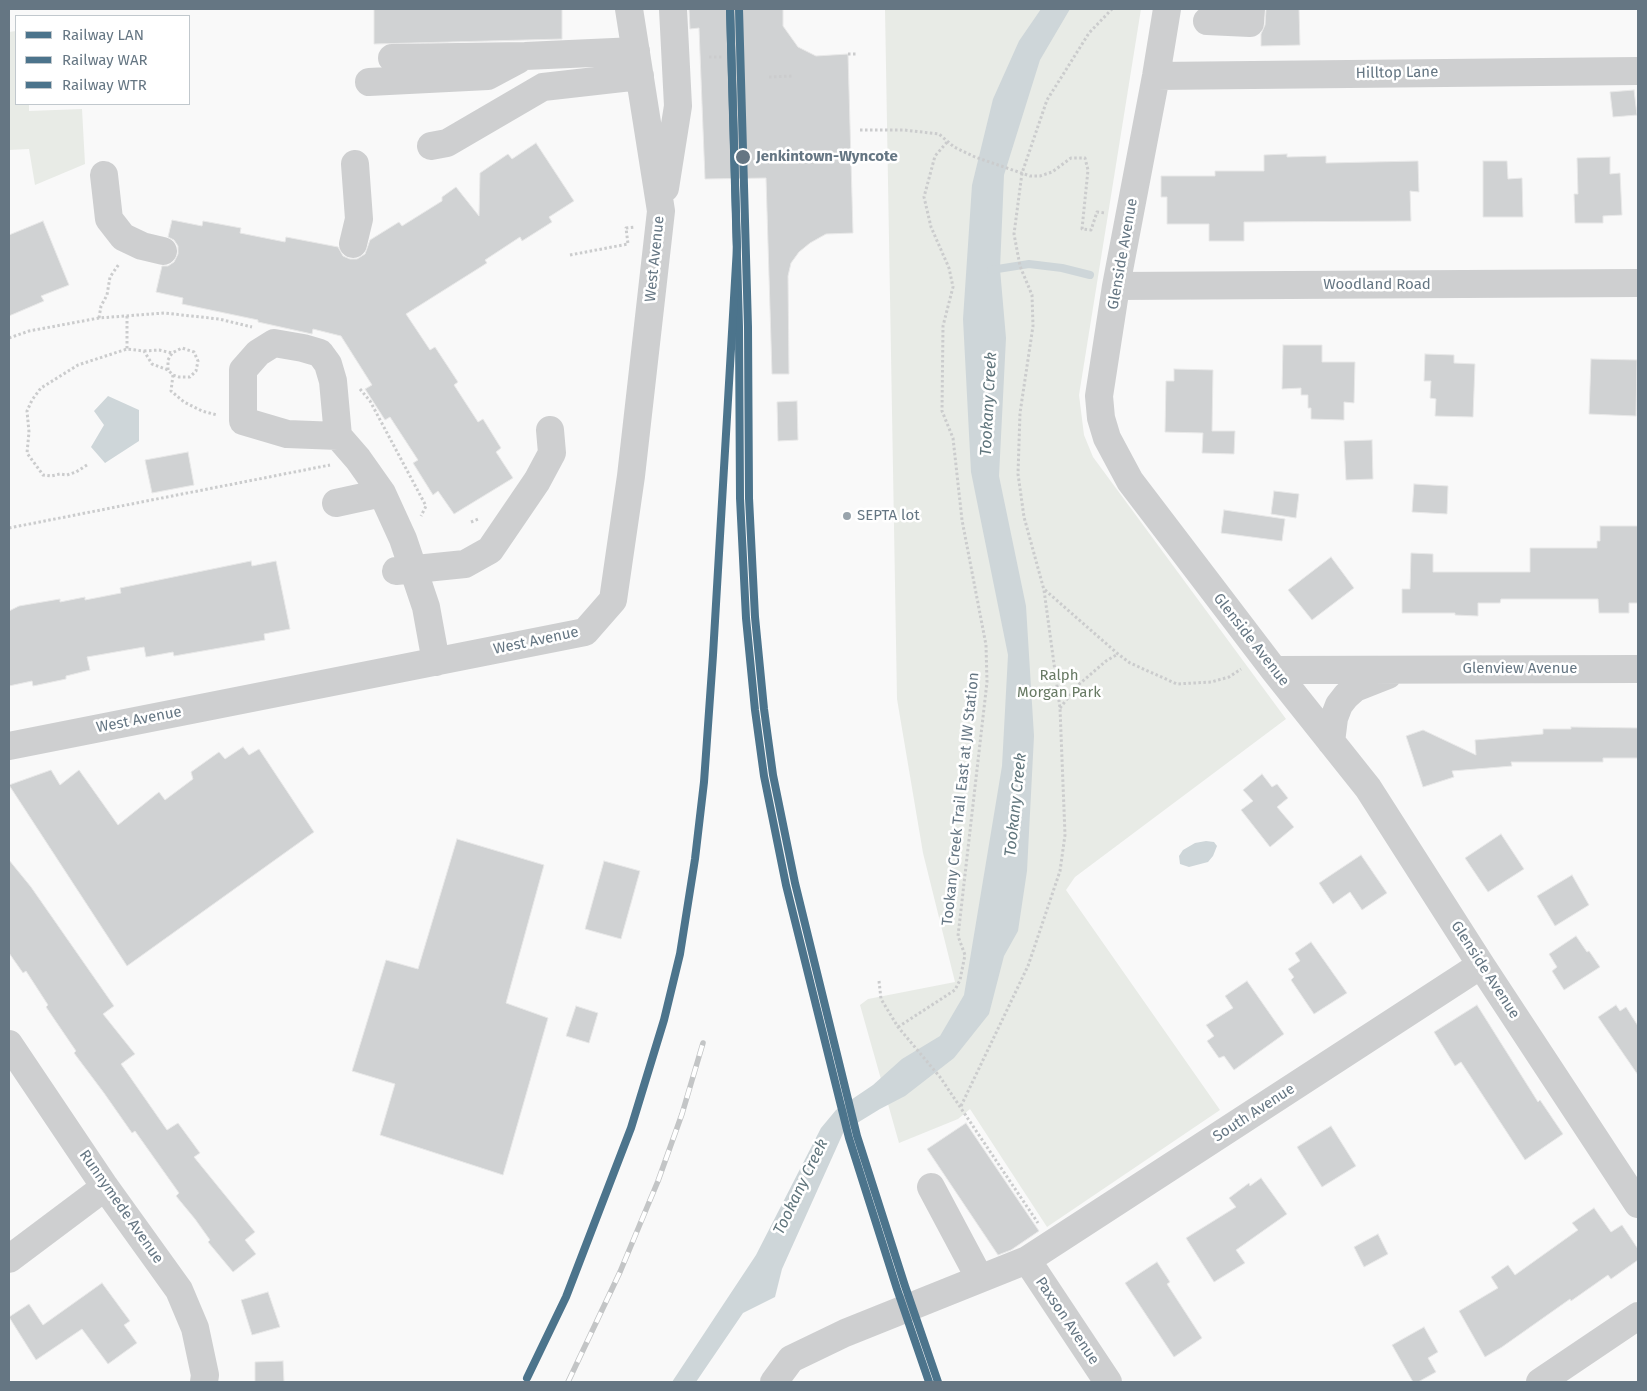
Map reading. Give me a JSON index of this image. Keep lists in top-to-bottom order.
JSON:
{
  "streets": {
    "street": [
      "Hilltop Lane",
      "Glenside Avenue",
      "West Avenue",
      "Woodland Road",
      "Glenview Avenue",
      "South Avenue",
      "Runnymede Avenue",
      "Paxson Avenue"
    ],
    "path": ["Tookany Creek Trail East at JW Station"]
  },
  "crossings": [
    ["Hilltop Lane", "Glenside Avenue"],
    ["Glenside Avenue", "Woodland Road"],
    ["Glenside Avenue", "Glenview Avenue"],
    ["Glenside Avenue", "South Avenue"],
    ["South Avenue", "Paxson Avenue"]
  ],
  "water": ["Tookany Creek"],
  "parks": ["Ralph Morgan Park"],
  "places": ["Jenkintown-Wyncote", "SEPTA lot"],
  "lines": ["rail line LAN", "rail line WAR", "rail line WTR"],
  "legend": ["Railway LAN", "Railway WAR", "Railway WTR"]
}
